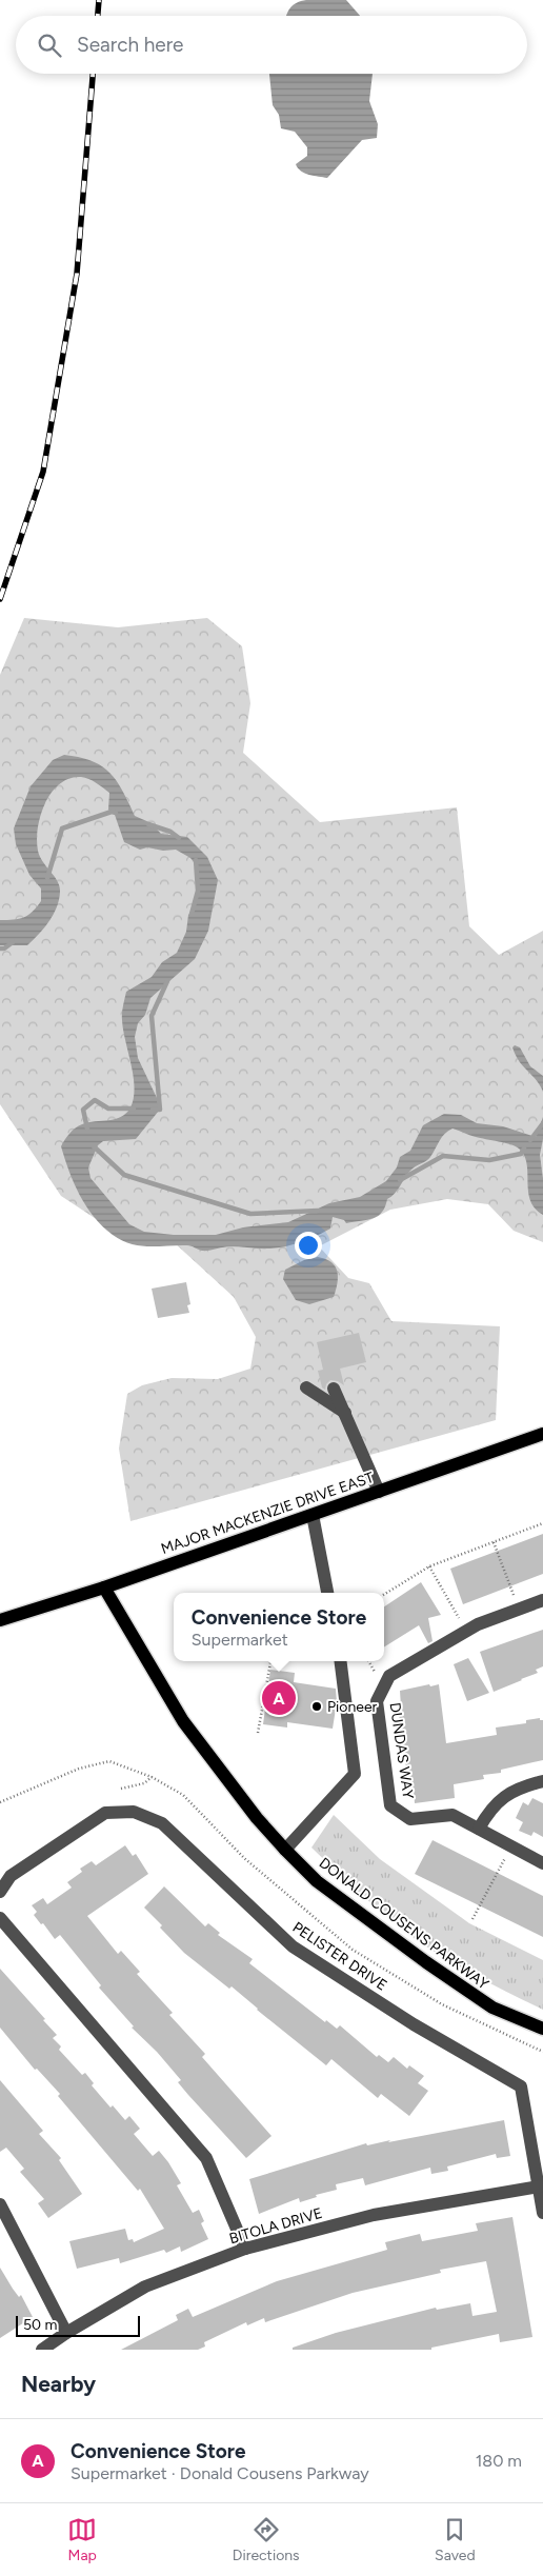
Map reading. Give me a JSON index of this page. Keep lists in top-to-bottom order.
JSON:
{
  "streets": {
    "main road": ["MAJOR MACKENZIE DRIVE EAST", "DONALD COUSENS PARKWAY"],
    "street": ["DUNDAS WAY", "PELISTER DRIVE", "BITOLA DRIVE"]
  },
  "crossings": [
    ["MAJOR MACKENZIE DRIVE EAST", "DONALD COUSENS PARKWAY"],
    ["PELISTER DRIVE", "BITOLA DRIVE"]
  ],
  "places": ["Pioneer"],
  "scale_bar": "50 m",
  "page": {
    "search": "Search here",
    "popup": ["Convenience Store", "Supermarket"],
    "pins": "A",
    "scale": "50 m",
    "heading": "Nearby",
    "list": [
      {
        "mark": "A",
        "name": "Convenience Store",
        "note": "Supermarket · Donald Cousens Parkway",
        "value": "180 m"
      }
    ],
    "nav": ["Map", "Directions", "Saved"]
  }
}
